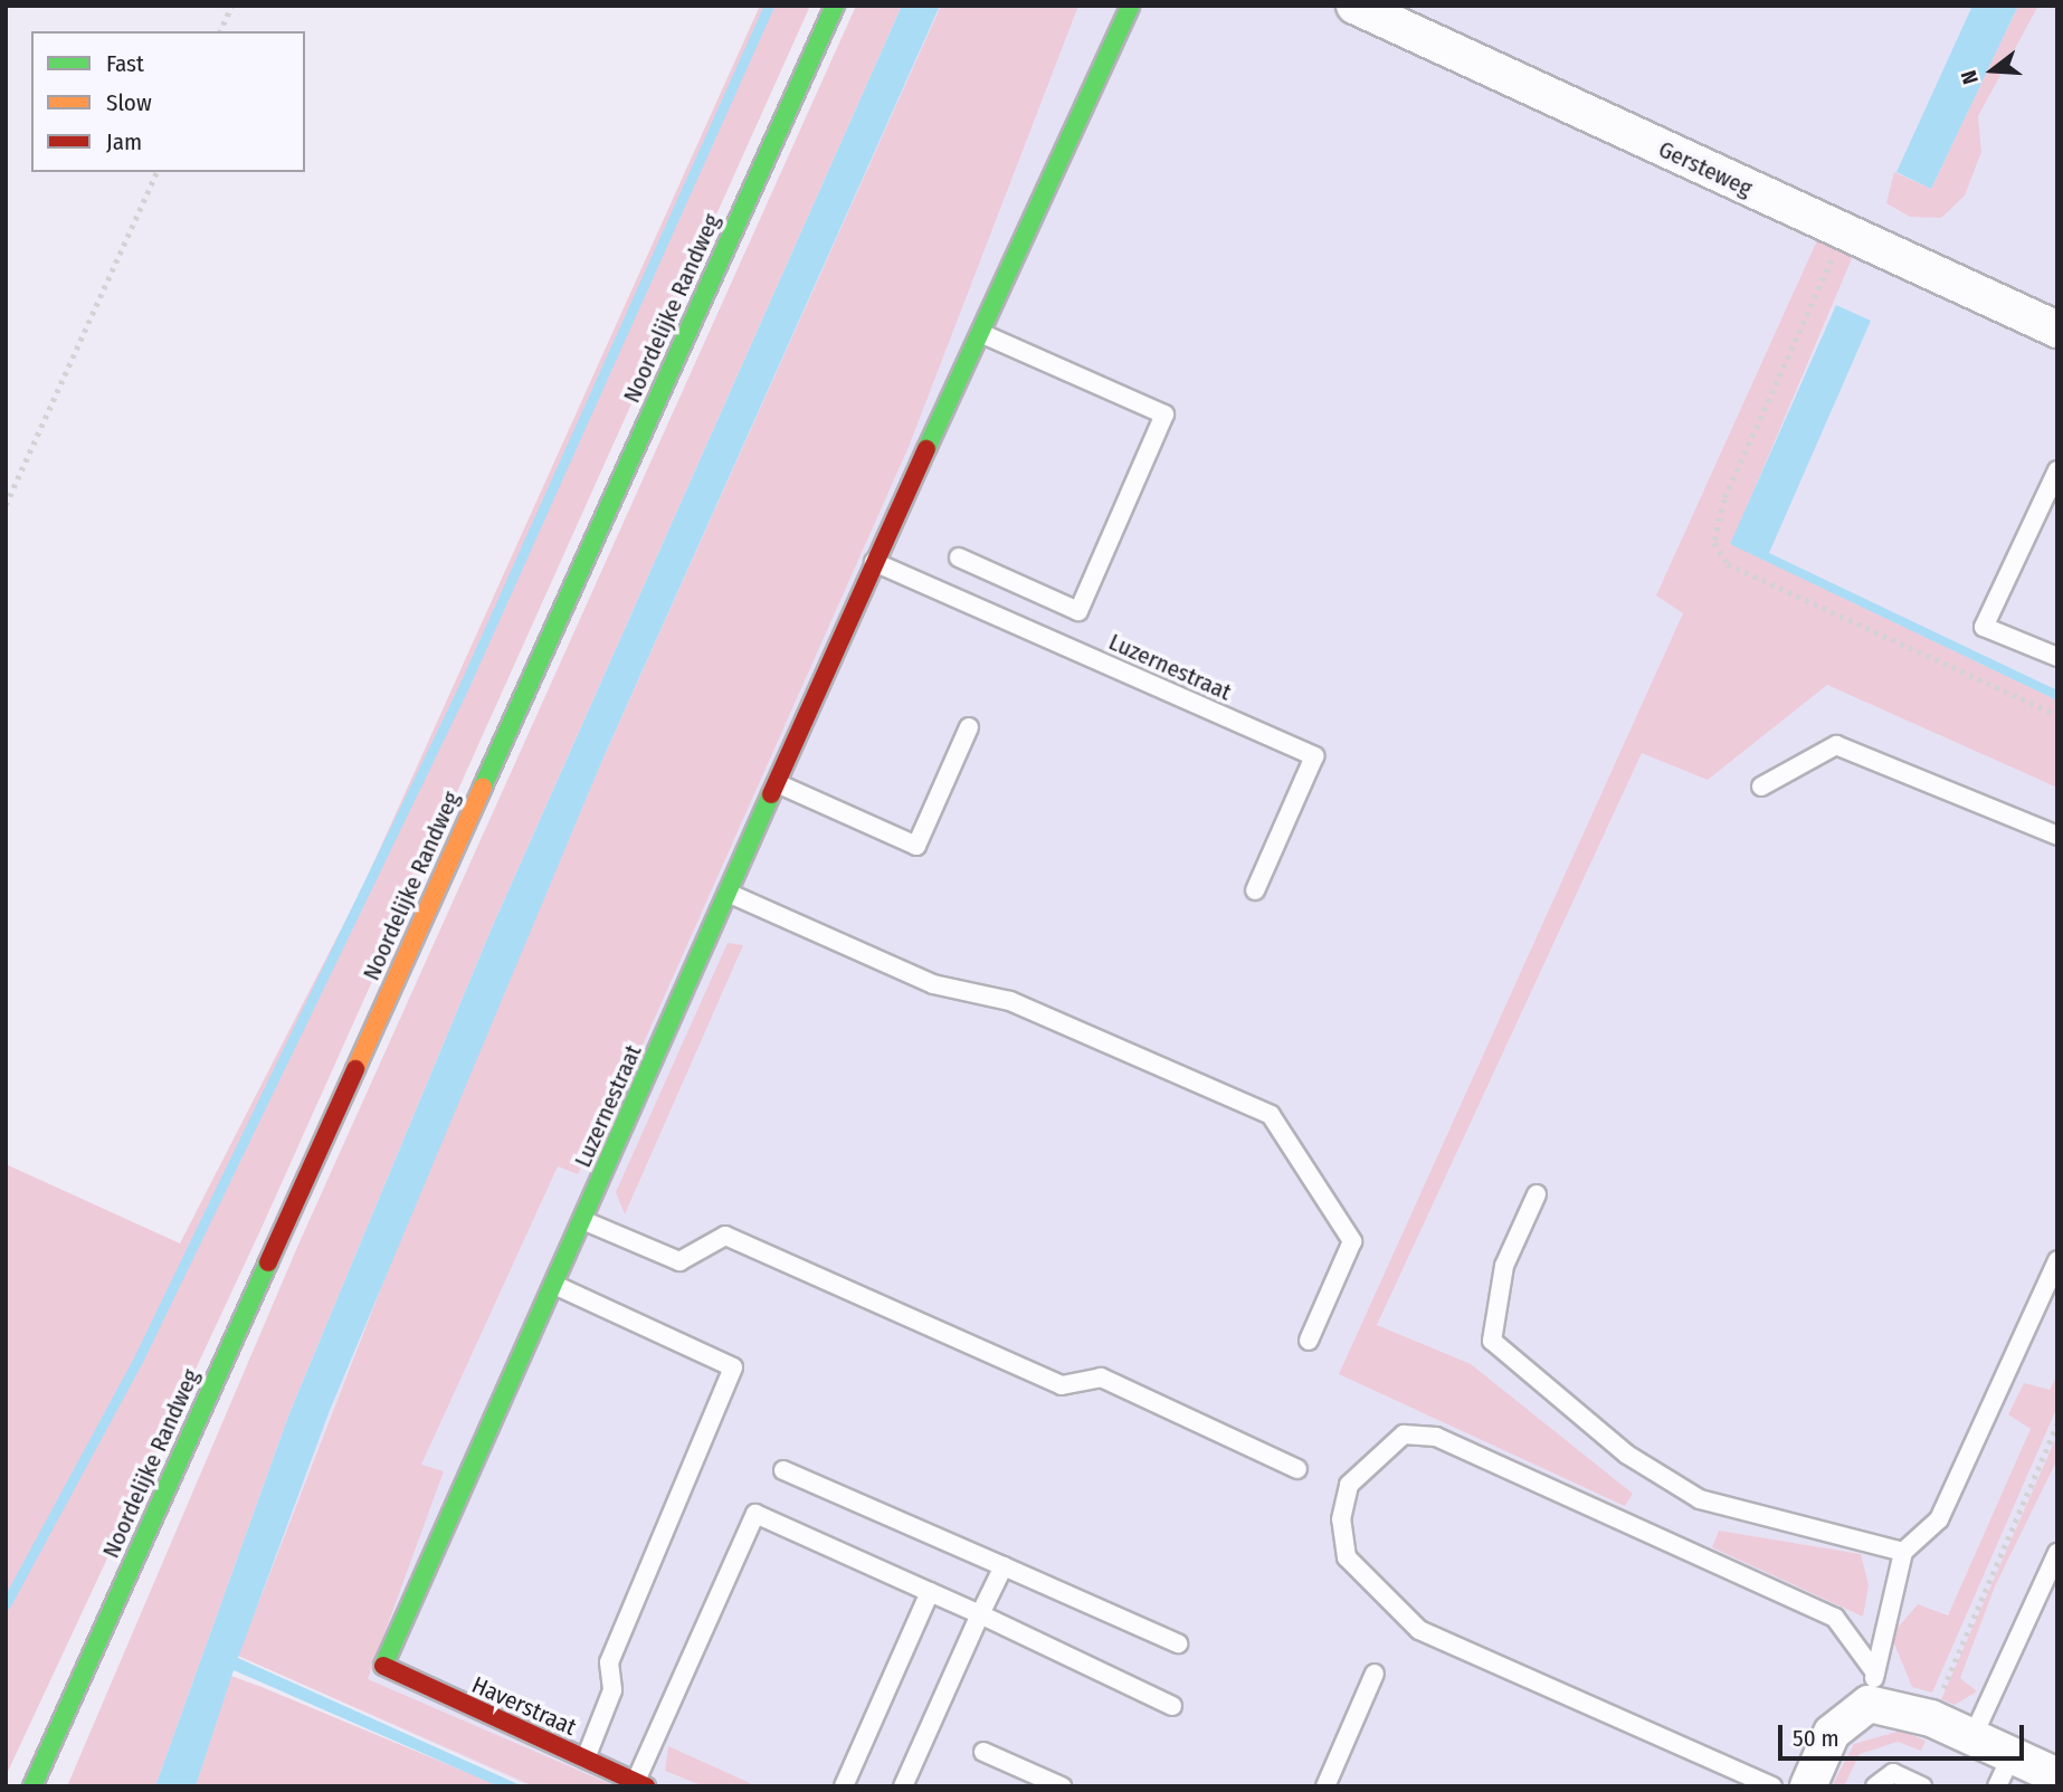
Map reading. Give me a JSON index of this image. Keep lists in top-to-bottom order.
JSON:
{
  "streets": {
    "street": [
      "Gersteweg",
      "Noordelijke Randweg",
      "Luzernestraat",
      "Haverstraat"
    ]
  },
  "crossings": [
    ["Luzernestraat", "Haverstraat"]
  ],
  "legend": ["Fast", "Slow", "Jam"],
  "scale_bar": "50 m",
  "north": "left"
}
